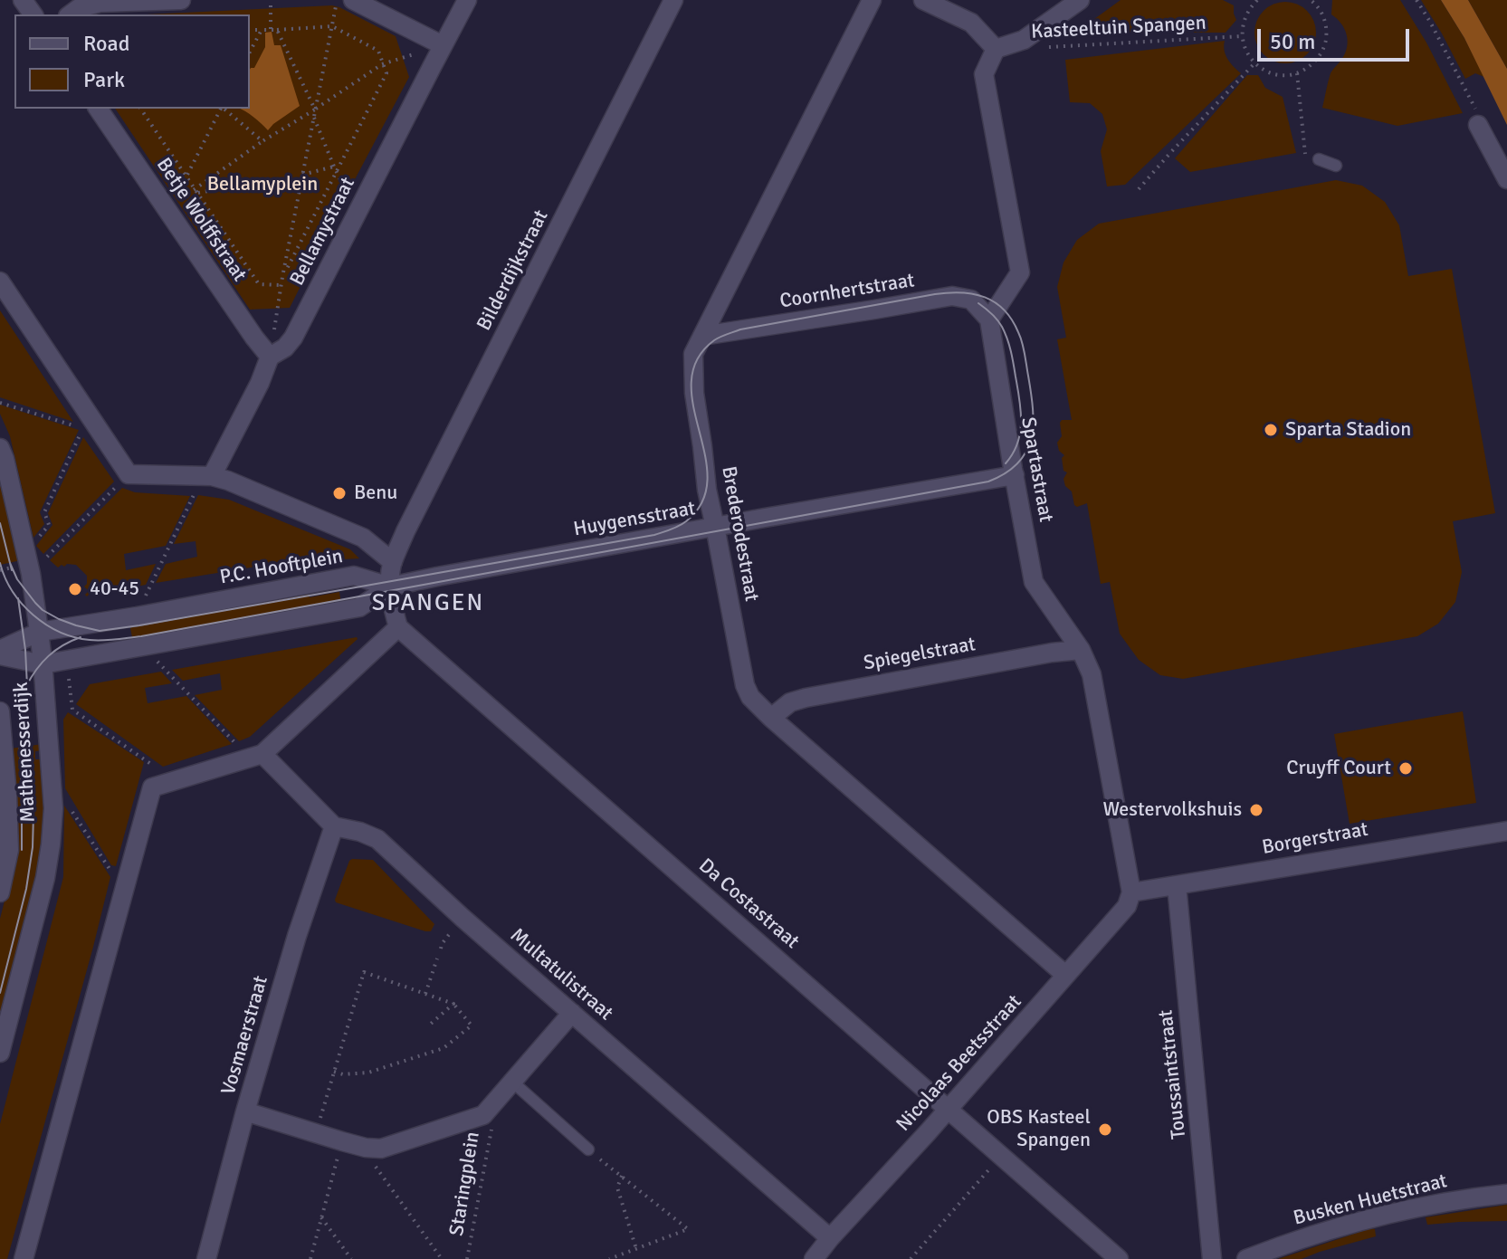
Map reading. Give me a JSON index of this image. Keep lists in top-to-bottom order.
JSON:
{
  "streets": {
    "street": [
      "Betje Wolffstraat",
      "Bellamystraat",
      "Bilderdijkstraat",
      "Coornhertstraat",
      "Spartastraat",
      "Huygensstraat",
      "Brederodestraat",
      "P.C. Hooftplein",
      "Spiegelstraat",
      "Mathenesserdijk",
      "Borgerstraat",
      "Da Costastraat",
      "Multatulistraat",
      "Vosmaerstraat",
      "Nicolaas Beetsstraat",
      "Toussaintstraat",
      "Busken Huetstraat"
    ],
    "path": ["Kasteeltuin Spangen", "Staringplein"]
  },
  "crossings": [
    ["Betje Wolffstraat", "Bellamystraat"],
    ["Bellamystraat", "P.C. Hooftplein"],
    ["Bilderdijkstraat", "P.C. Hooftplein"],
    ["Coornhertstraat", "Spartastraat"],
    ["Coornhertstraat", "Brederodestraat"],
    ["Spartastraat", "Huygensstraat"],
    ["Spartastraat", "Spiegelstraat"],
    ["Spartastraat", "Borgerstraat"],
    ["Spartastraat", "Nicolaas Beetsstraat"],
    ["Huygensstraat", "Brederodestraat"],
    ["Huygensstraat", "P.C. Hooftplein"],
    ["Brederodestraat", "Spiegelstraat"],
    ["Brederodestraat", "Nicolaas Beetsstraat"],
    ["P.C. Hooftplein", "Mathenesserdijk"],
    ["Borgerstraat", "Nicolaas Beetsstraat"],
    ["Borgerstraat", "Toussaintstraat"],
    ["Da Costastraat", "Nicolaas Beetsstraat"],
    ["Multatulistraat", "Vosmaerstraat"],
    ["Multatulistraat", "Nicolaas Beetsstraat"]
  ],
  "districts": ["SPANGEN"],
  "parks": ["Bellamyplein"],
  "places": [
    "Sparta Stadion",
    "Benu",
    "40-45",
    "Cruyff Court",
    "Westervolkshuis",
    "OBS Kasteel Spangen"
  ],
  "legend": ["Road", "Park"],
  "scale_bar": "50 m"
}
